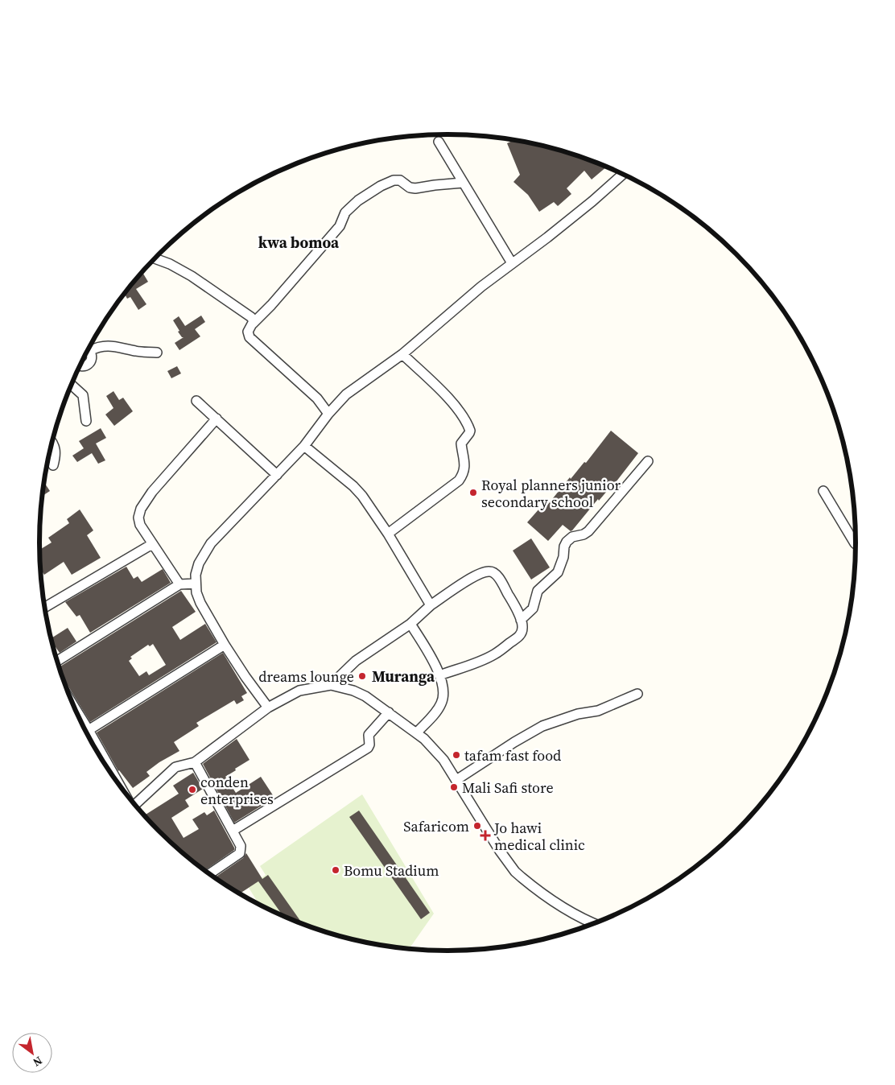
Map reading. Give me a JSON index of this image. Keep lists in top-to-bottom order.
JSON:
{
  "districts": ["kwa bomoa", "Muranga"],
  "places": {
    "other": [
      "Royal planners junior secondary school",
      "dreams lounge",
      "tafam fast food",
      "Mali Safi store",
      "conden enterprises",
      "Safaricom",
      "Bomu Stadium"
    ],
    "health": ["Jo hawi medical clinic"]
  },
  "north": "bottom right"
}
